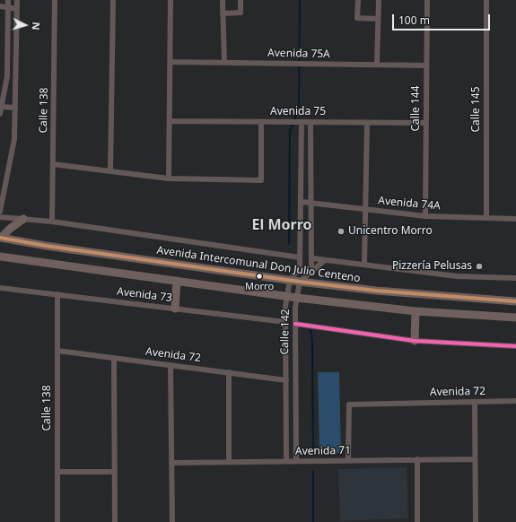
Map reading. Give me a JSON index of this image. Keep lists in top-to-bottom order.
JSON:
{
  "streets": {
    "main road": ["Avenida Intercomunal Don Julio Centeno"],
    "street": [
      "Avenida 75A",
      "Calle 144",
      "Calle 145",
      "Calle 138",
      "Avenida 75",
      "Avenida 74A",
      "Avenida 73",
      "Calle 142",
      "Avenida 72",
      "Avenida 71"
    ]
  },
  "crossings": [
    ["Avenida 75A", "Calle 144"],
    ["Calle 144", "Avenida 75"],
    ["Calle 144", "Avenida 74A"],
    ["Calle 145", "Avenida 74A"],
    ["Calle 138", "Avenida Intercomunal Don Julio Centeno"],
    ["Calle 138", "Avenida 73"],
    ["Calle 138", "Avenida 72"],
    ["Avenida 75", "Calle 142"],
    ["Avenida 74A", "Calle 142"],
    ["Avenida Intercomunal Don Julio Centeno", "Calle 142"],
    ["Avenida 73", "Calle 142"],
    ["Calle 142", "Avenida 72"],
    ["Calle 142", "Avenida 71"],
    ["Avenida 72", "Avenida 71"]
  ],
  "districts": ["El Morro"],
  "places": ["Unicentro Morro", "Pizzería Pelusas", "Morro"],
  "scale_bar": "100 m",
  "north": "right"
}
